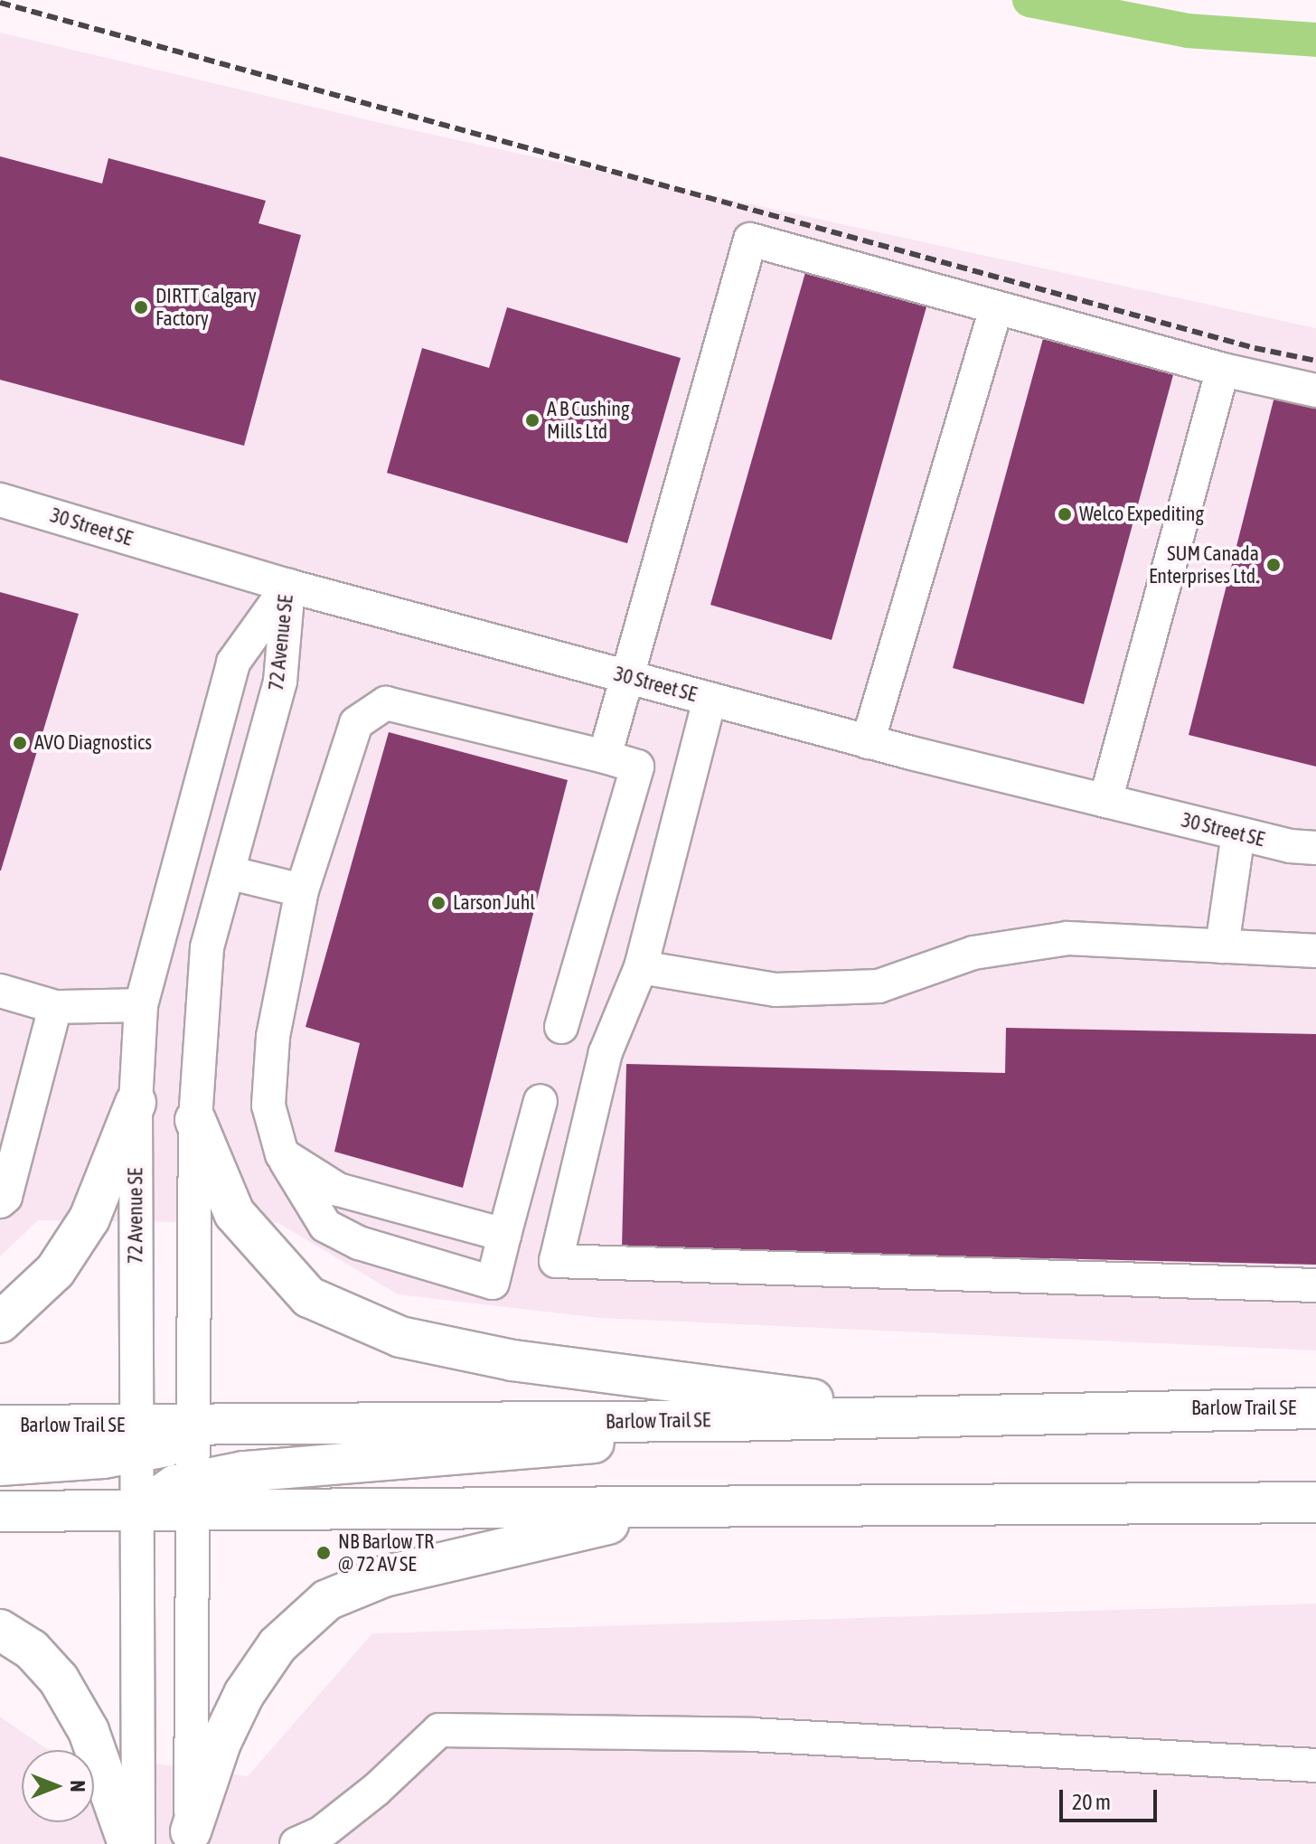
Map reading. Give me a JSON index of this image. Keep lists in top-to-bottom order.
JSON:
{
  "streets": {
    "main road": ["Barlow Trail SE"],
    "street": ["30 Street SE", "72 Avenue SE"]
  },
  "crossings": [
    ["30 Street SE", "72 Avenue SE"],
    ["72 Avenue SE", "Barlow Trail SE"]
  ],
  "places": [
    "DIRTT Calgary Factory",
    "A B Cushing Mills Ltd",
    "Welco Expediting",
    "SUM Canada Enterprises Ltd.",
    "AVO Diagnostics",
    "Larson Juhl",
    "NB Barlow TR @ 72 AV SE"
  ],
  "scale_bar": "20 m",
  "north": "right"
}
